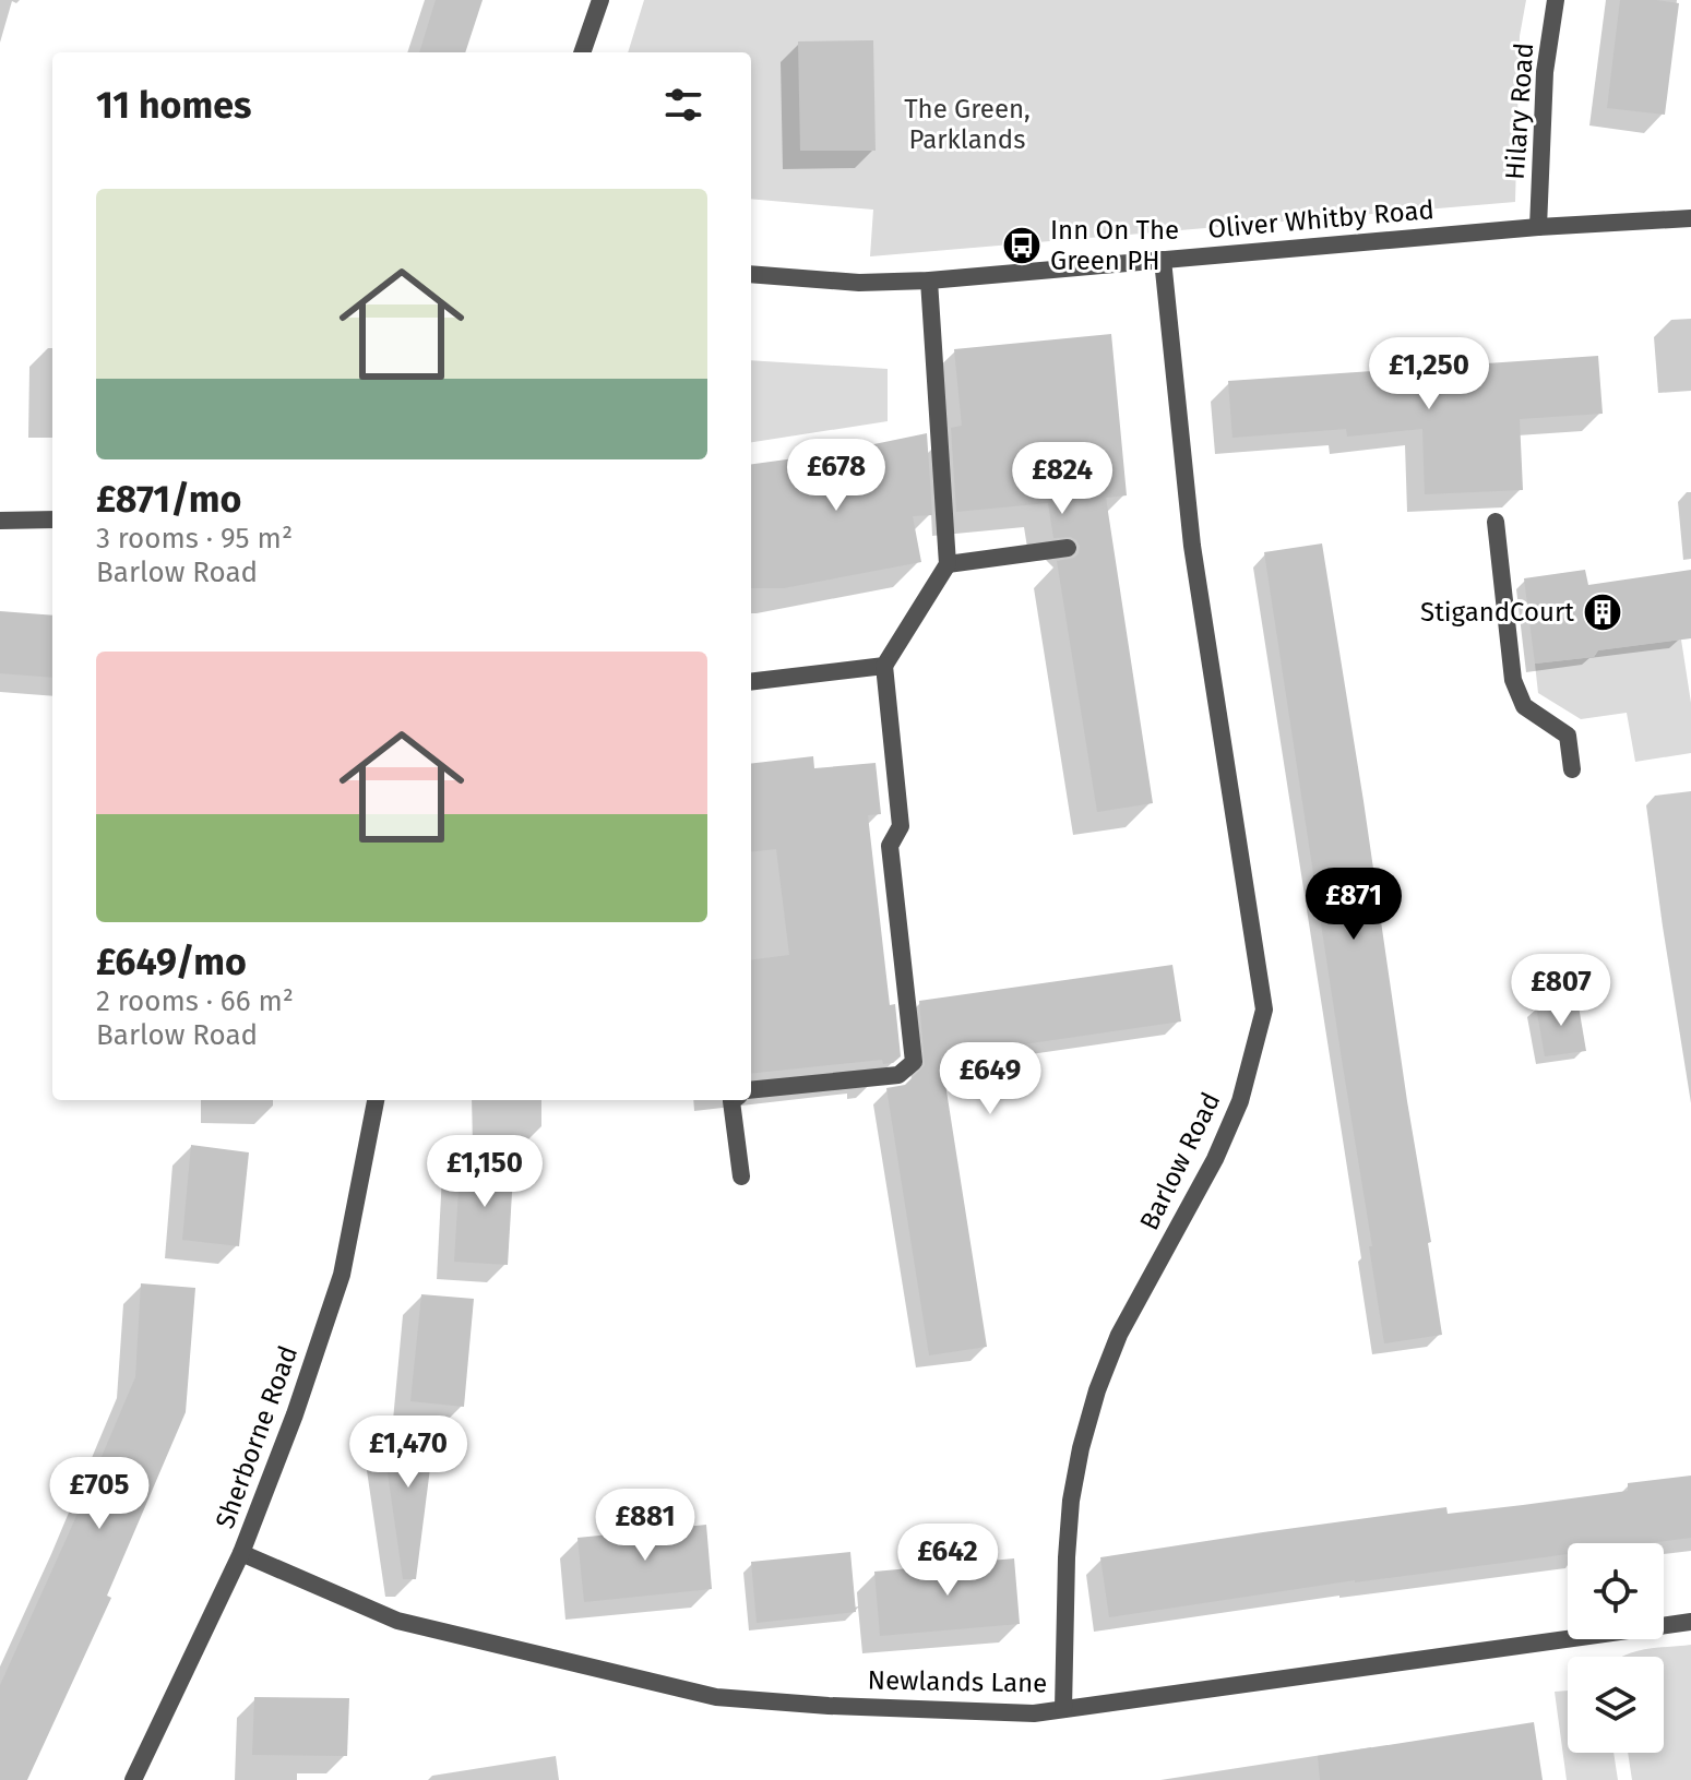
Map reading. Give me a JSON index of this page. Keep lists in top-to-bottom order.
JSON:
{
  "streets": {
    "street": [
      "Hilary Road",
      "Oliver Whitby Road",
      "Barlow Road",
      "Sherborne Road",
      "Newlands Lane"
    ]
  },
  "crossings": [
    ["Hilary Road", "Oliver Whitby Road"],
    ["Oliver Whitby Road", "Barlow Road"],
    ["Barlow Road", "Newlands Lane"],
    ["Sherborne Road", "Newlands Lane"]
  ],
  "parks": ["The Green, Parklands"],
  "places": {
    "bus stop": ["Inn On The Green PH"],
    "building": ["StigandCourt"]
  },
  "page": {
    "heading": "11 homes",
    "list": [
      {
        "name": "£871/mo",
        "note": "3 rooms · 95 m² · Barlow Road"
      },
      {
        "name": "£649/mo",
        "note": "2 rooms · 66 m² · Barlow Road"
      }
    ],
    "price": [
      "£1,250",
      "£678",
      "£824",
      "£871",
      "£807",
      "£649",
      "£1,150",
      "£1,470",
      "£705",
      "£881",
      "£642"
    ]
  }
}
